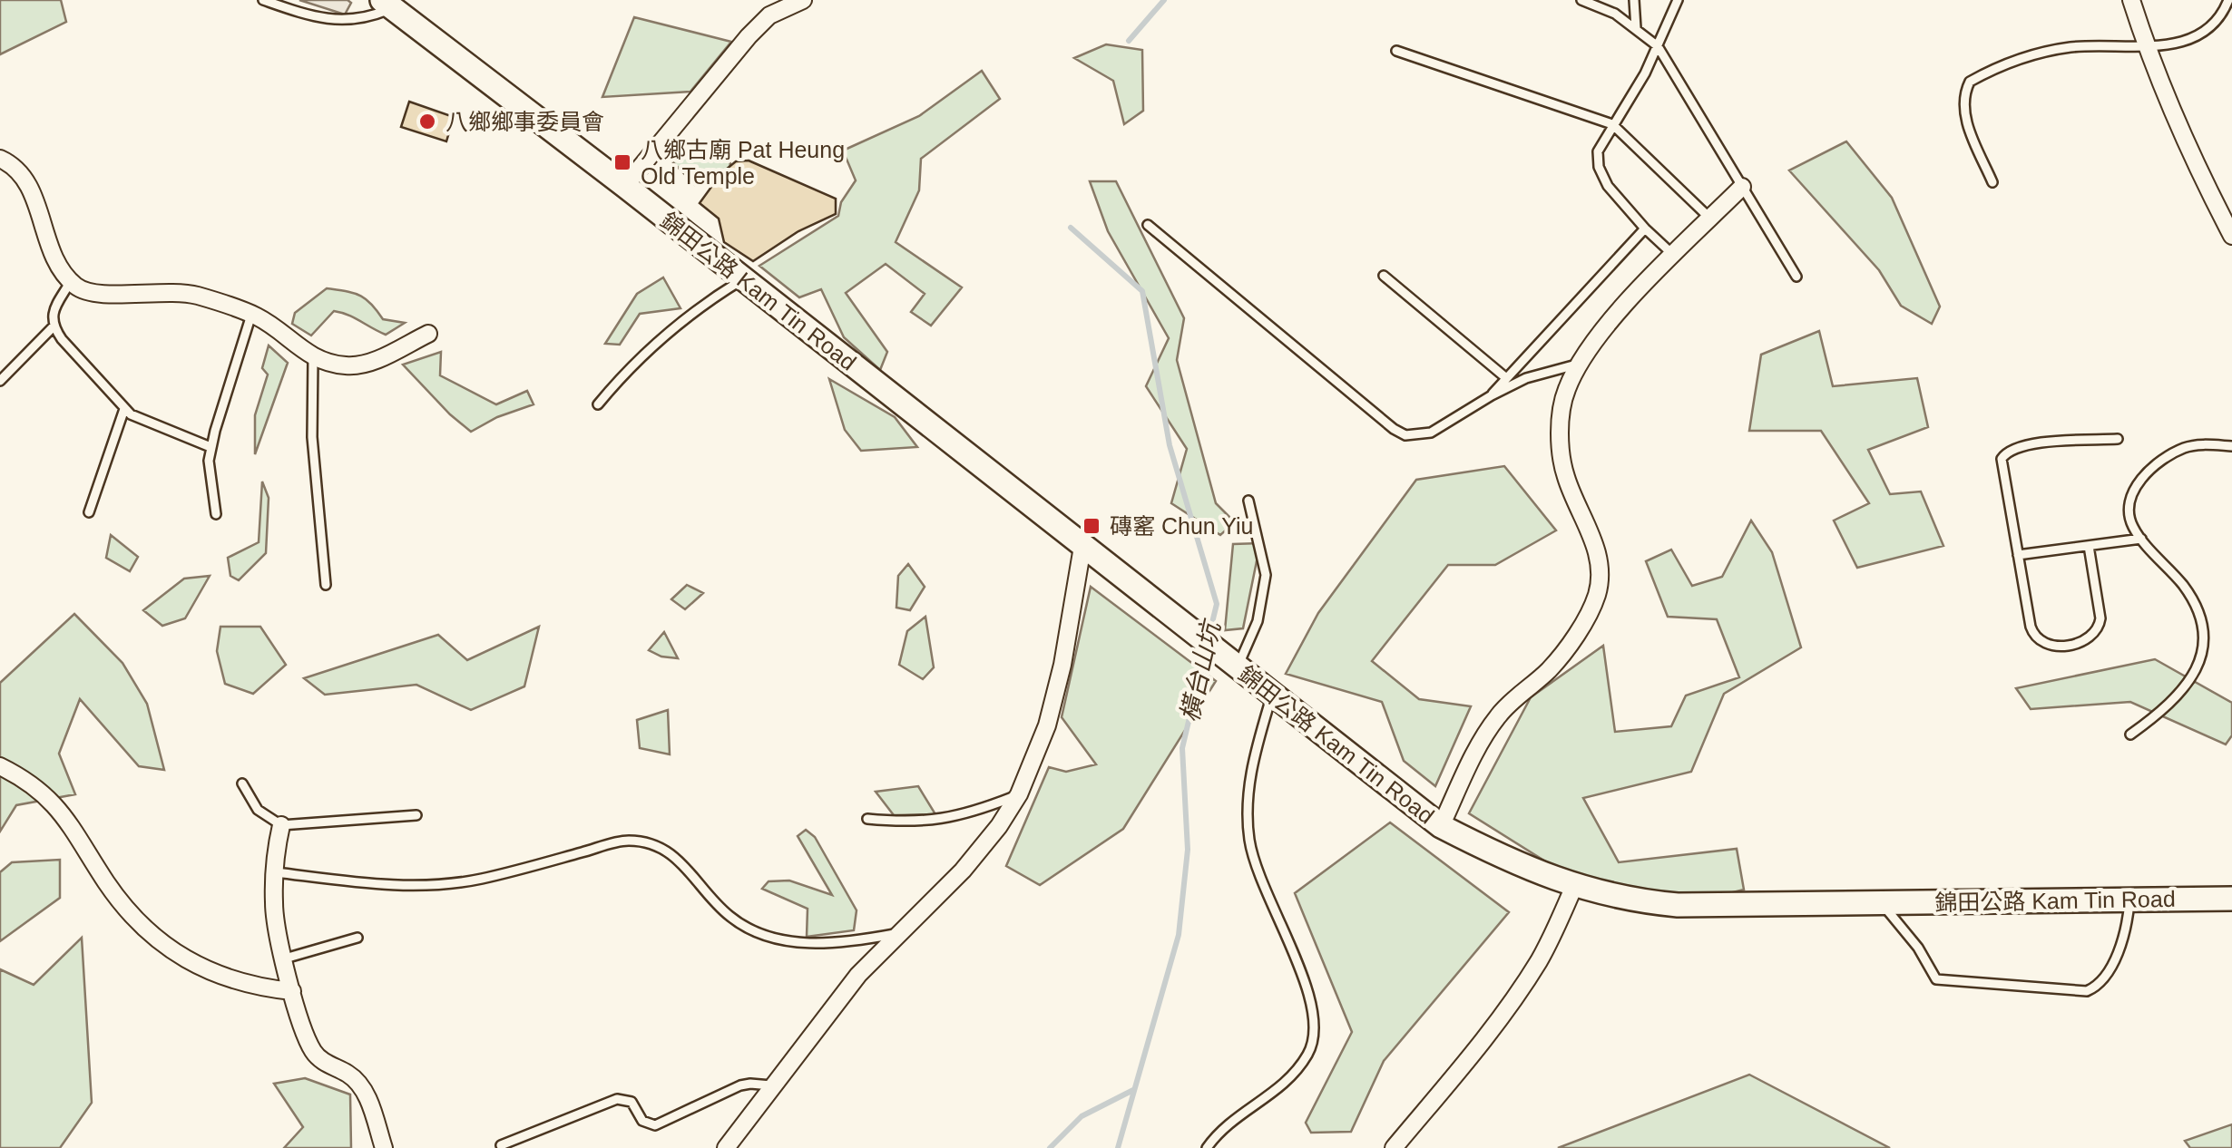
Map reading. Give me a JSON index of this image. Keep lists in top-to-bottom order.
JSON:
{
  "streets": {
    "main road": ["錦田公路 Kam Tin Road"]
  },
  "water": ["橫台山坑"],
  "places": {
    "other": ["八鄉鄉事委員會"],
    "transit": ["八鄉古廟 Pat Heung Old Temple", "磚窰 Chun Yiu"]
  }
}
